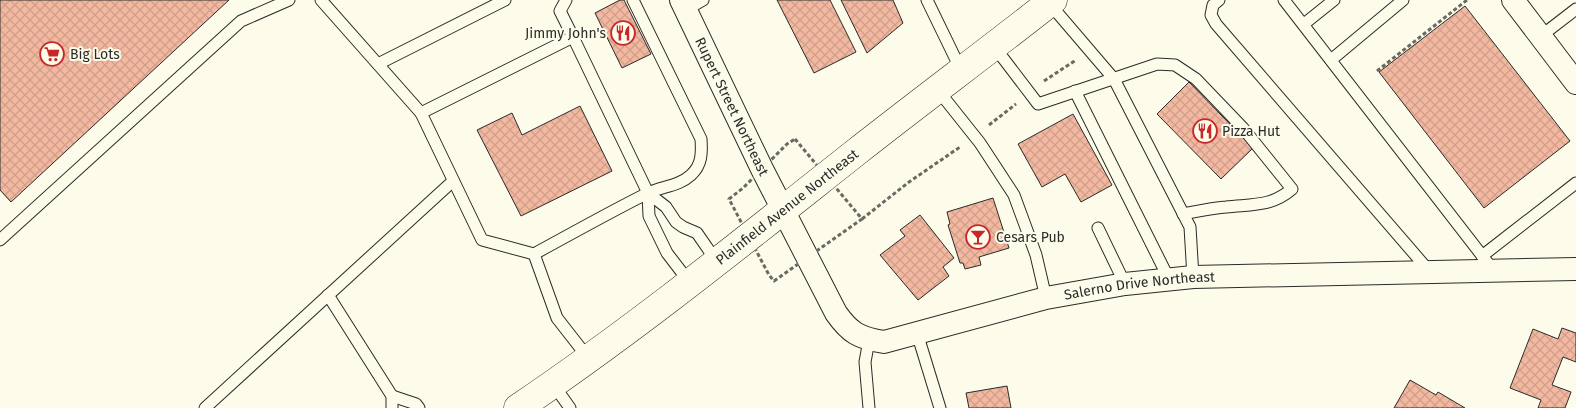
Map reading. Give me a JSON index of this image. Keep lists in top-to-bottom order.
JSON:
{
  "streets": {
    "main road": ["Plainfield Avenue Northeast"],
    "street": ["Rupert Street Northeast", "Salerno Drive Northeast"]
  },
  "crossings": [
    ["Rupert Street Northeast", "Plainfield Avenue Northeast"]
  ],
  "places": {
    "restaurant": ["Jimmy John's", "Pizza Hut"],
    "supermarket": ["Big Lots"],
    "bar": ["Cesars Pub"]
  }
}
